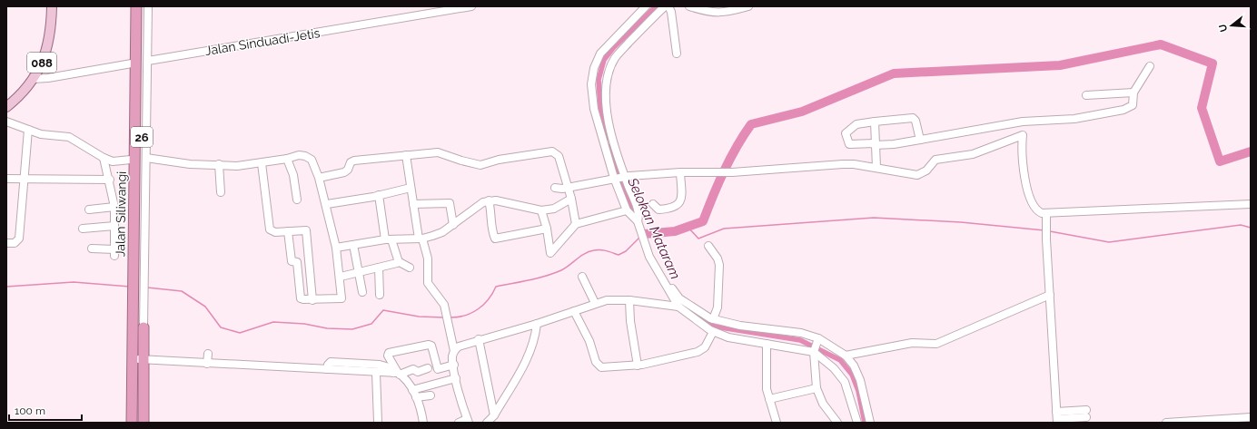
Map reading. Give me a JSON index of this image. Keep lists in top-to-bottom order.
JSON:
{
  "streets": {
    "highway": ["26", "Jalan Siliwangi"],
    "main road": ["088"],
    "street": ["Jalan Sinduadi-Jetis"]
  },
  "water": ["Selokan Mataram"],
  "scale_bar": "100 m",
  "north": "left"
}
